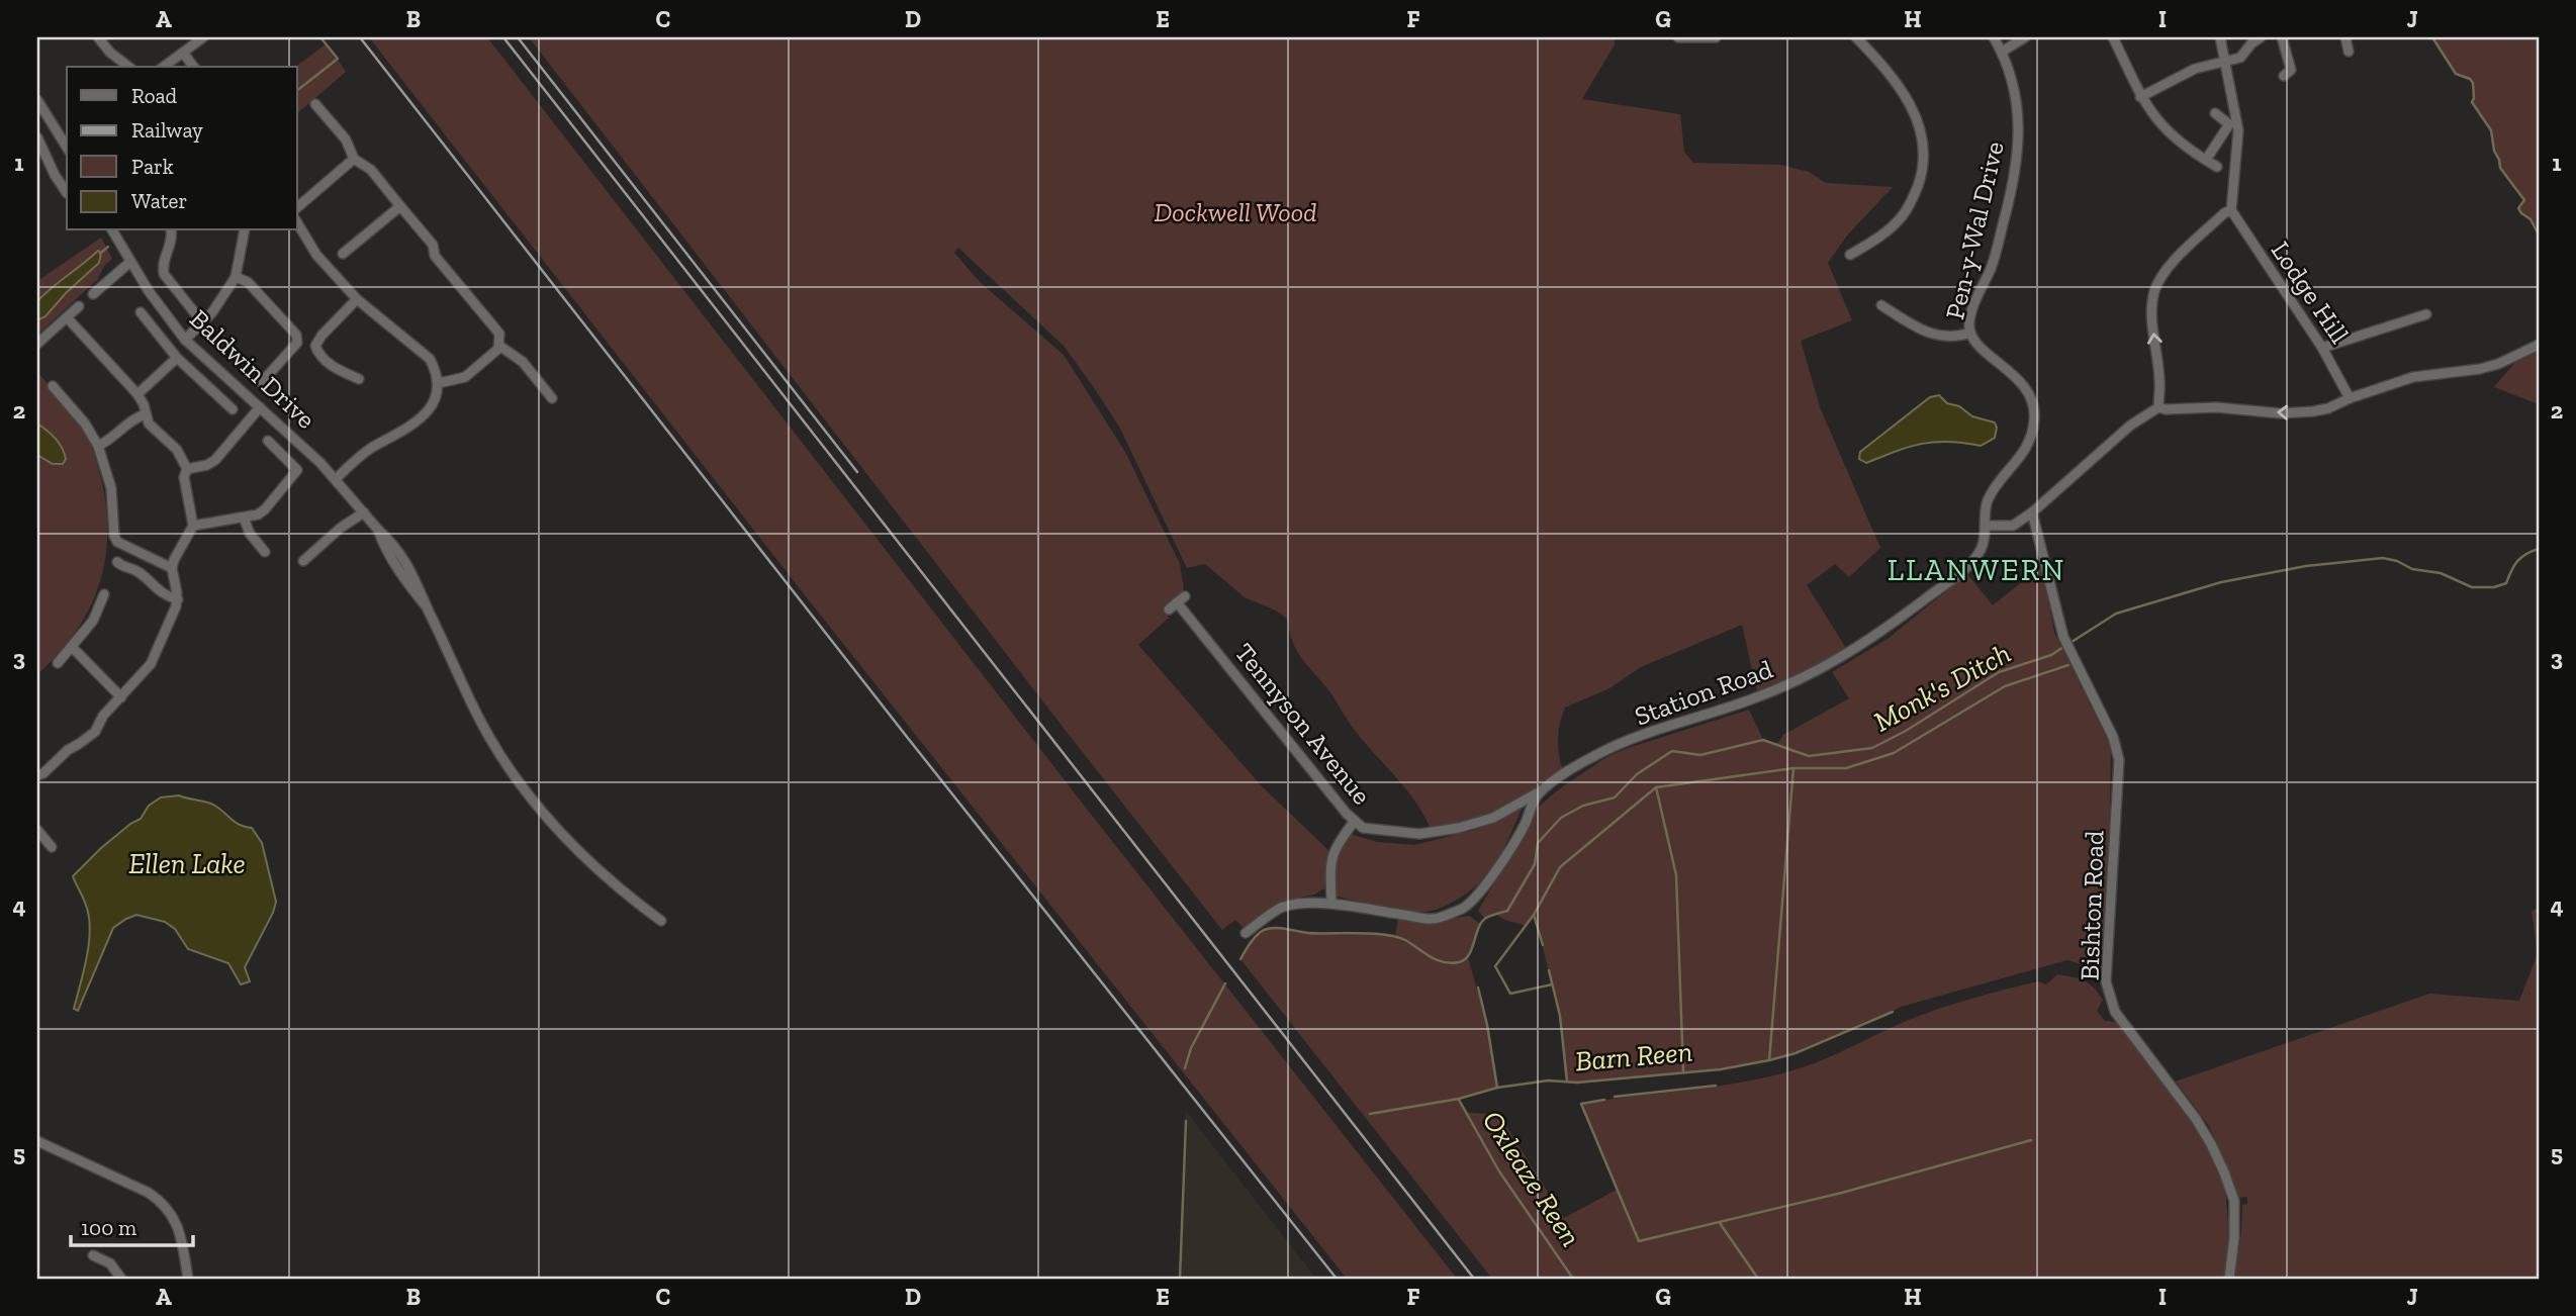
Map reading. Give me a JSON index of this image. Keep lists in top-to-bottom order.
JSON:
{
  "streets": {
    "street": [
      "Pen-y-Wal Drive",
      "Lodge Hill",
      "Baldwin Drive",
      "Station Road",
      "Tennyson Avenue",
      "Bishton Road"
    ]
  },
  "crossings": [
    ["Pen-y-Wal Drive", "Station Road"],
    ["Station Road", "Tennyson Avenue"]
  ],
  "districts": ["LLANWERN"],
  "water": [
    "Monk's Ditch",
    "Ellen Lake",
    "Barn Reen",
    "Oxleaze Reen"
  ],
  "parks": ["Dockwell Wood"],
  "legend": [
    "Road",
    "Railway",
    "Park",
    "Water"
  ],
  "scale_bar": "100 m",
  "grid": {
    "columns": [
      "A",
      "B",
      "C",
      "D",
      "E",
      "F",
      "G",
      "H",
      "I",
      "J"
    ],
    "rows": [
      "1",
      "2",
      "3",
      "4",
      "5"
    ]
  }
}
